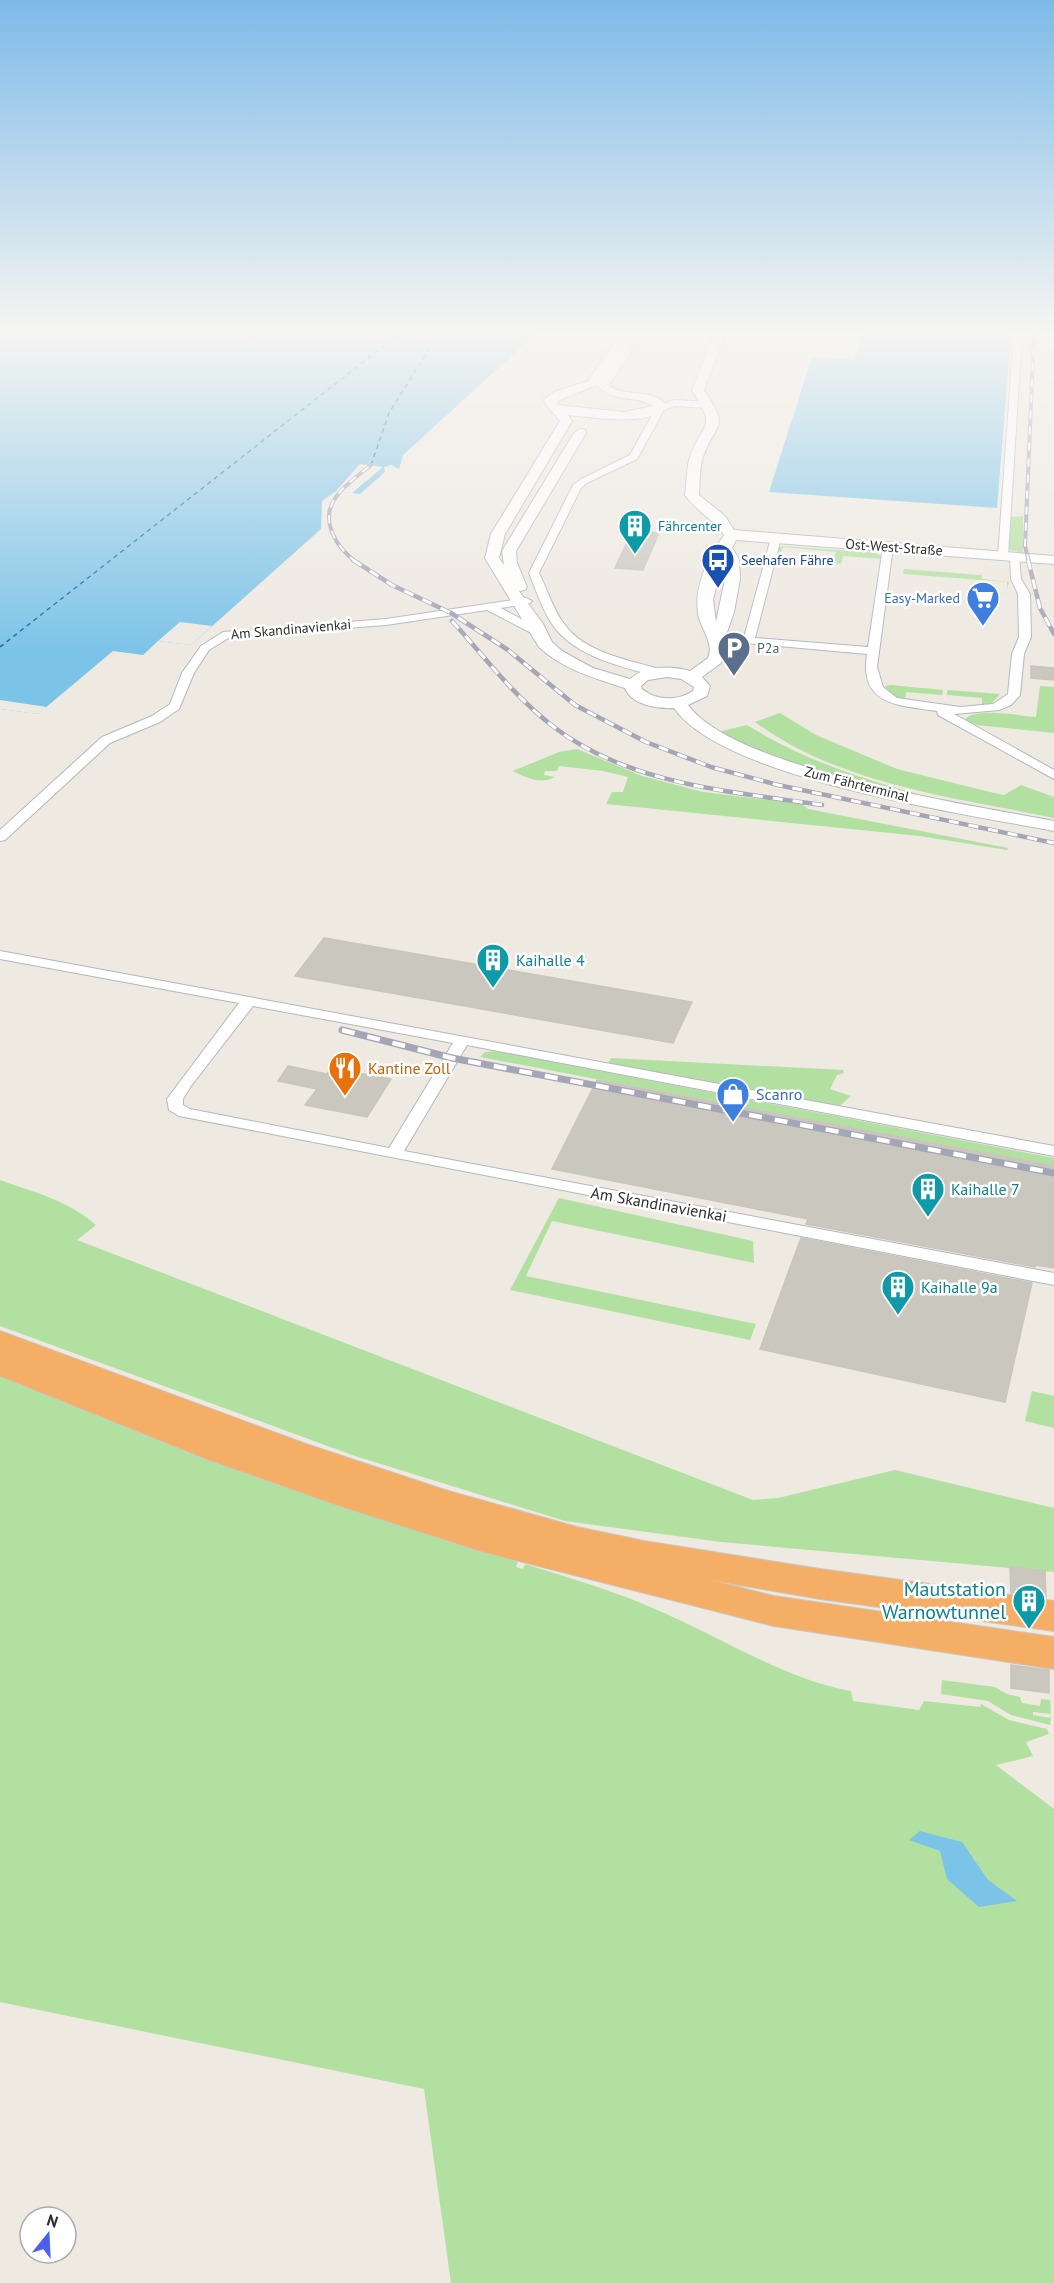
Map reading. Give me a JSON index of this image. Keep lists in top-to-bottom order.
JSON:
{
  "streets": {
    "street": ["Ost-West-Straße", "Am Skandinavienkai", "Zum Fährterminal"]
  },
  "places": {
    "building": [
      "Fährcenter",
      "Kaihalle 4",
      "Kaihalle 7",
      "Kaihalle 9a",
      "Mautstation Warnowtunnel"
    ],
    "bus stop": ["Seehafen Fähre"],
    "supermarket": ["Easy-Marked"],
    "parking": ["P2a"],
    "restaurant": ["Kantine Zoll"],
    "shop": ["Scanro"]
  },
  "north": "top"
}
